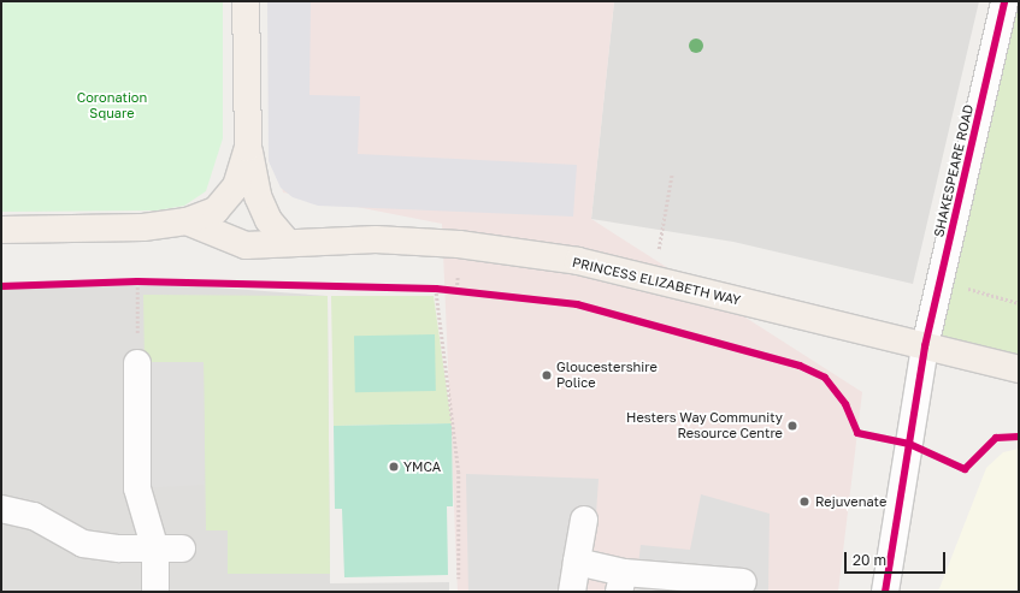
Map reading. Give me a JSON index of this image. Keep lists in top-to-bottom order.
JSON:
{
  "streets": {
    "main road": ["PRINCESS ELIZABETH WAY"],
    "street": ["SHAKESPEARE ROAD"]
  },
  "crossings": [
    ["SHAKESPEARE ROAD", "PRINCESS ELIZABETH WAY"]
  ],
  "parks": ["Coronation Square"],
  "places": [
    "Gloucestershire Police",
    "Hesters Way Community Resource Centre",
    "YMCA",
    "Rejuvenate"
  ],
  "scale_bar": "20 m"
}
